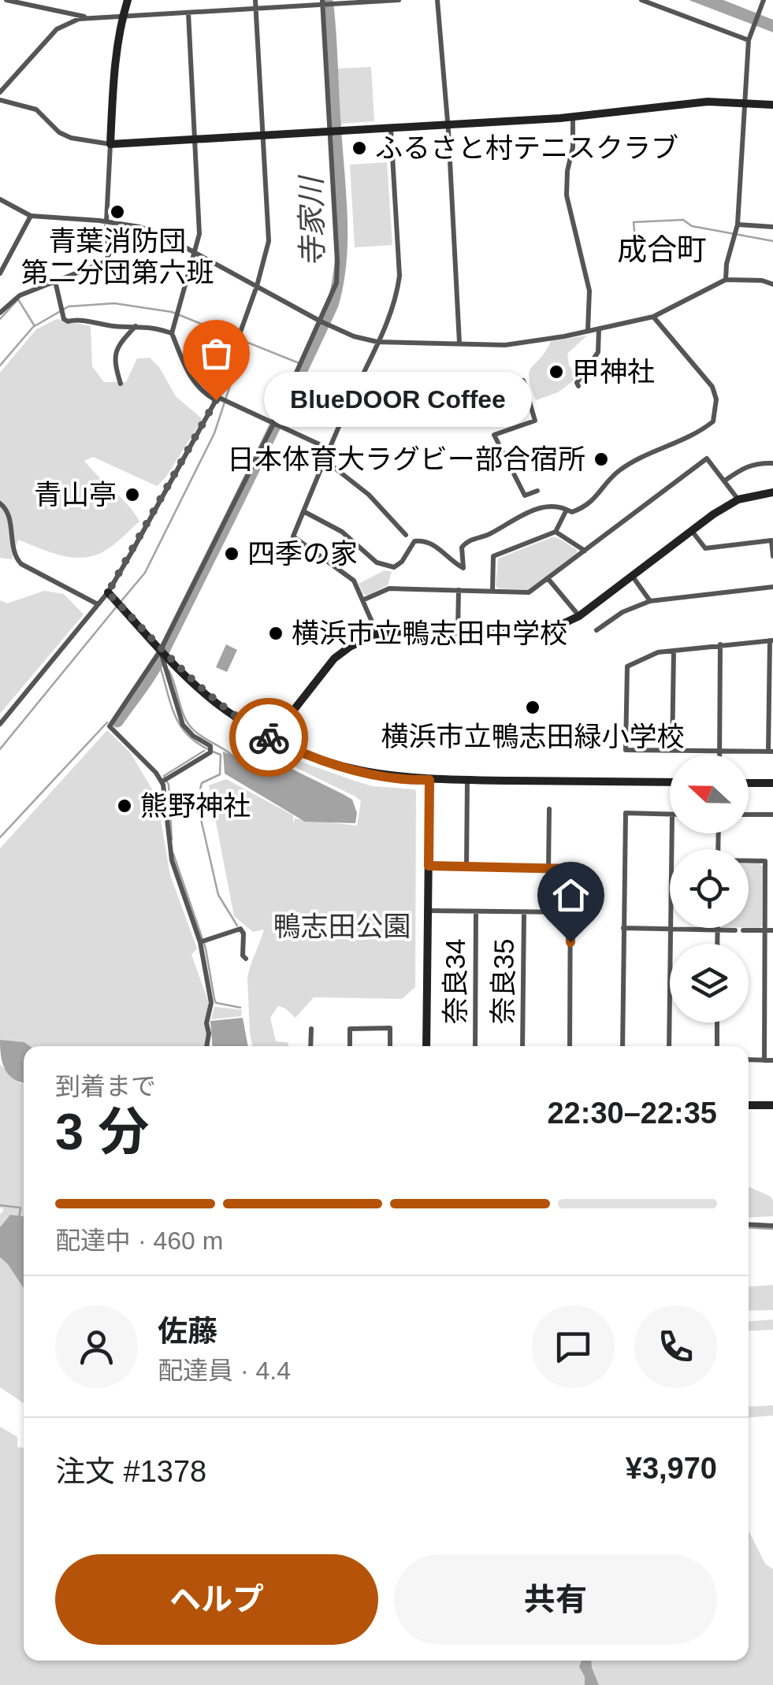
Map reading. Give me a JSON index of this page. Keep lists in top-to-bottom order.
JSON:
{
  "streets": {
    "street": ["奈良34", "奈良35"]
  },
  "districts": ["成合町"],
  "water": ["寺家川"],
  "parks": ["鴨志田公園"],
  "places": [
    "ふるさと村テニスクラブ",
    "青葉消防団 第二分団第六班",
    "甲神社",
    "BlueDOOR Coffee",
    "日本体育大ラグビー部合宿所",
    "青山亭",
    "四季の家",
    "横浜市立鴨志田中学校",
    "横浜市立鴨志田緑小学校",
    "熊野神社"
  ],
  "north": "left",
  "page": {
    "bubble": "BlueDOOR Coffee",
    "heading": ["3 分", "到着まで", "22:30–22:35"],
    "panel": [
      "佐藤",
      "配達員 · 4.4",
      "注文 #1378",
      "¥3,970"
    ],
    "bar": "配達中 · 460 m",
    "buttons": ["ヘルプ", "共有"]
  }
}
